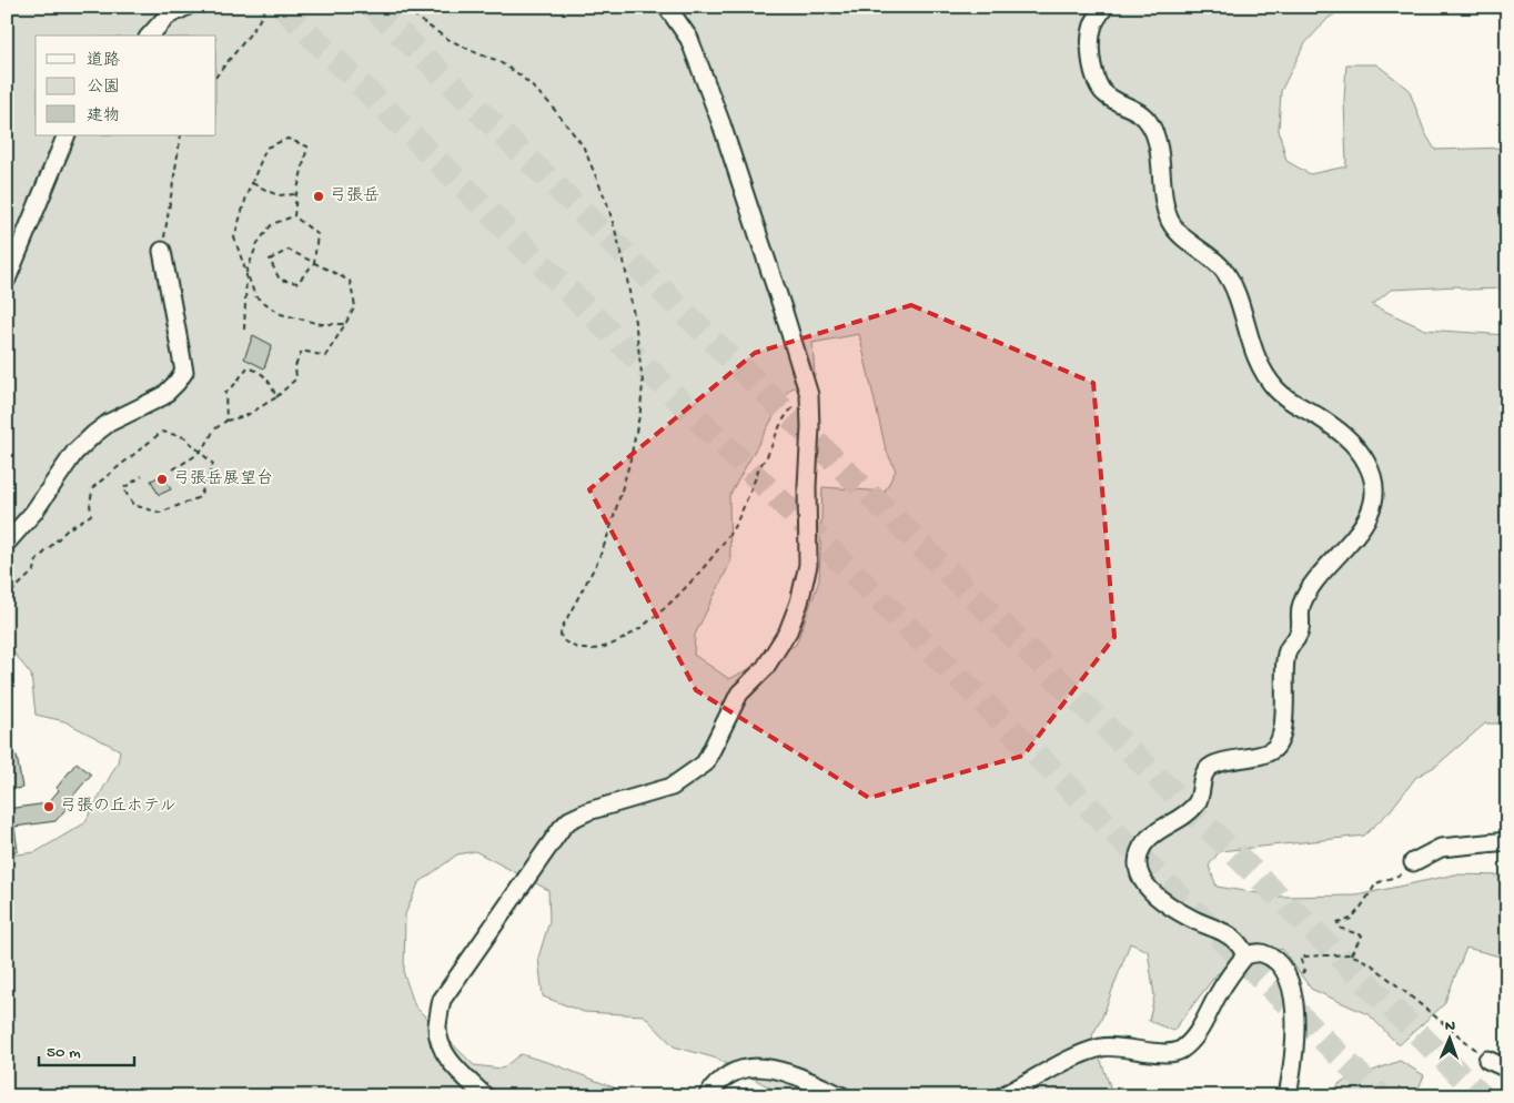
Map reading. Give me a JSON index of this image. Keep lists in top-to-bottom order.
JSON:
{
  "places": ["弓張岳", "弓張岳展望台", "弓張の丘ホテル"],
  "legend": ["道路", "公園", "建物"],
  "scale_bar": "50 m",
  "north": "top"
}
